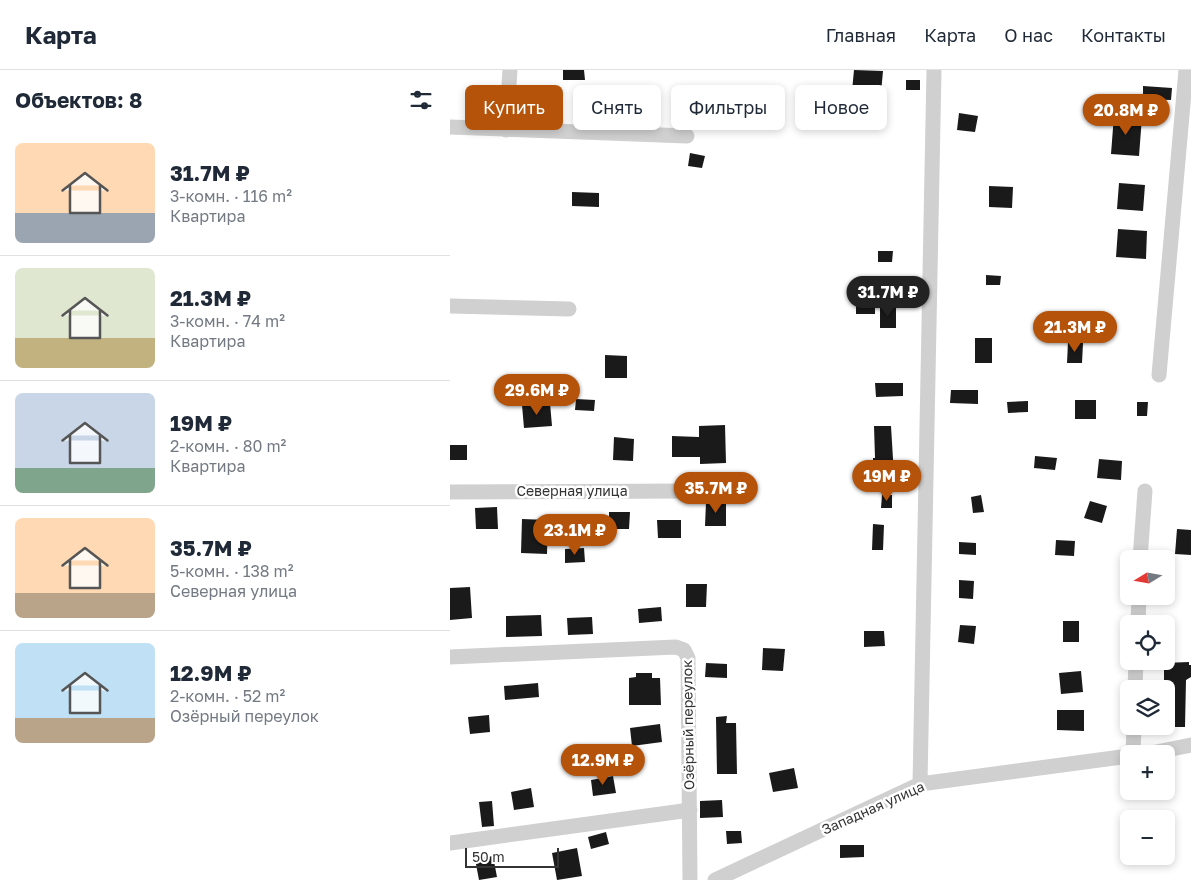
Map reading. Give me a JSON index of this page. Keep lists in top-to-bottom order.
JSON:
{
  "streets": {
    "street": ["Северная улица", "Озёрный переулок", "Западная улица"]
  },
  "scale_bar": "50 m",
  "north": "left",
  "page": {
    "header": "Карта",
    "nav": [
      "Главная",
      "Карта",
      "О нас",
      "Контакты"
    ],
    "heading": "Объектов: 8",
    "chip": [
      "Купить",
      "Снять",
      "Фильтры",
      "Новое"
    ],
    "price": [
      "20.8M ₽",
      "31.7M ₽",
      "21.3M ₽",
      "29.6M ₽",
      "19M ₽",
      "35.7M ₽",
      "23.1M ₽",
      "12.9M ₽"
    ],
    "list": [
      {
        "name": "31.7M ₽",
        "note": "3-комн. · 116 m² · Квартира"
      },
      {
        "name": "21.3M ₽",
        "note": "3-комн. · 74 m² · Квартира"
      },
      {
        "name": "19M ₽",
        "note": "2-комн. · 80 m² · Квартира"
      },
      {
        "name": "35.7M ₽",
        "note": "5-комн. · 138 m² · Северная улица"
      },
      {
        "name": "12.9M ₽",
        "note": "2-комн. · 52 m² · Озёрный переулок"
      }
    ],
    "map_buttons": ["+", "−"],
    "scale": "50 m"
  }
}
